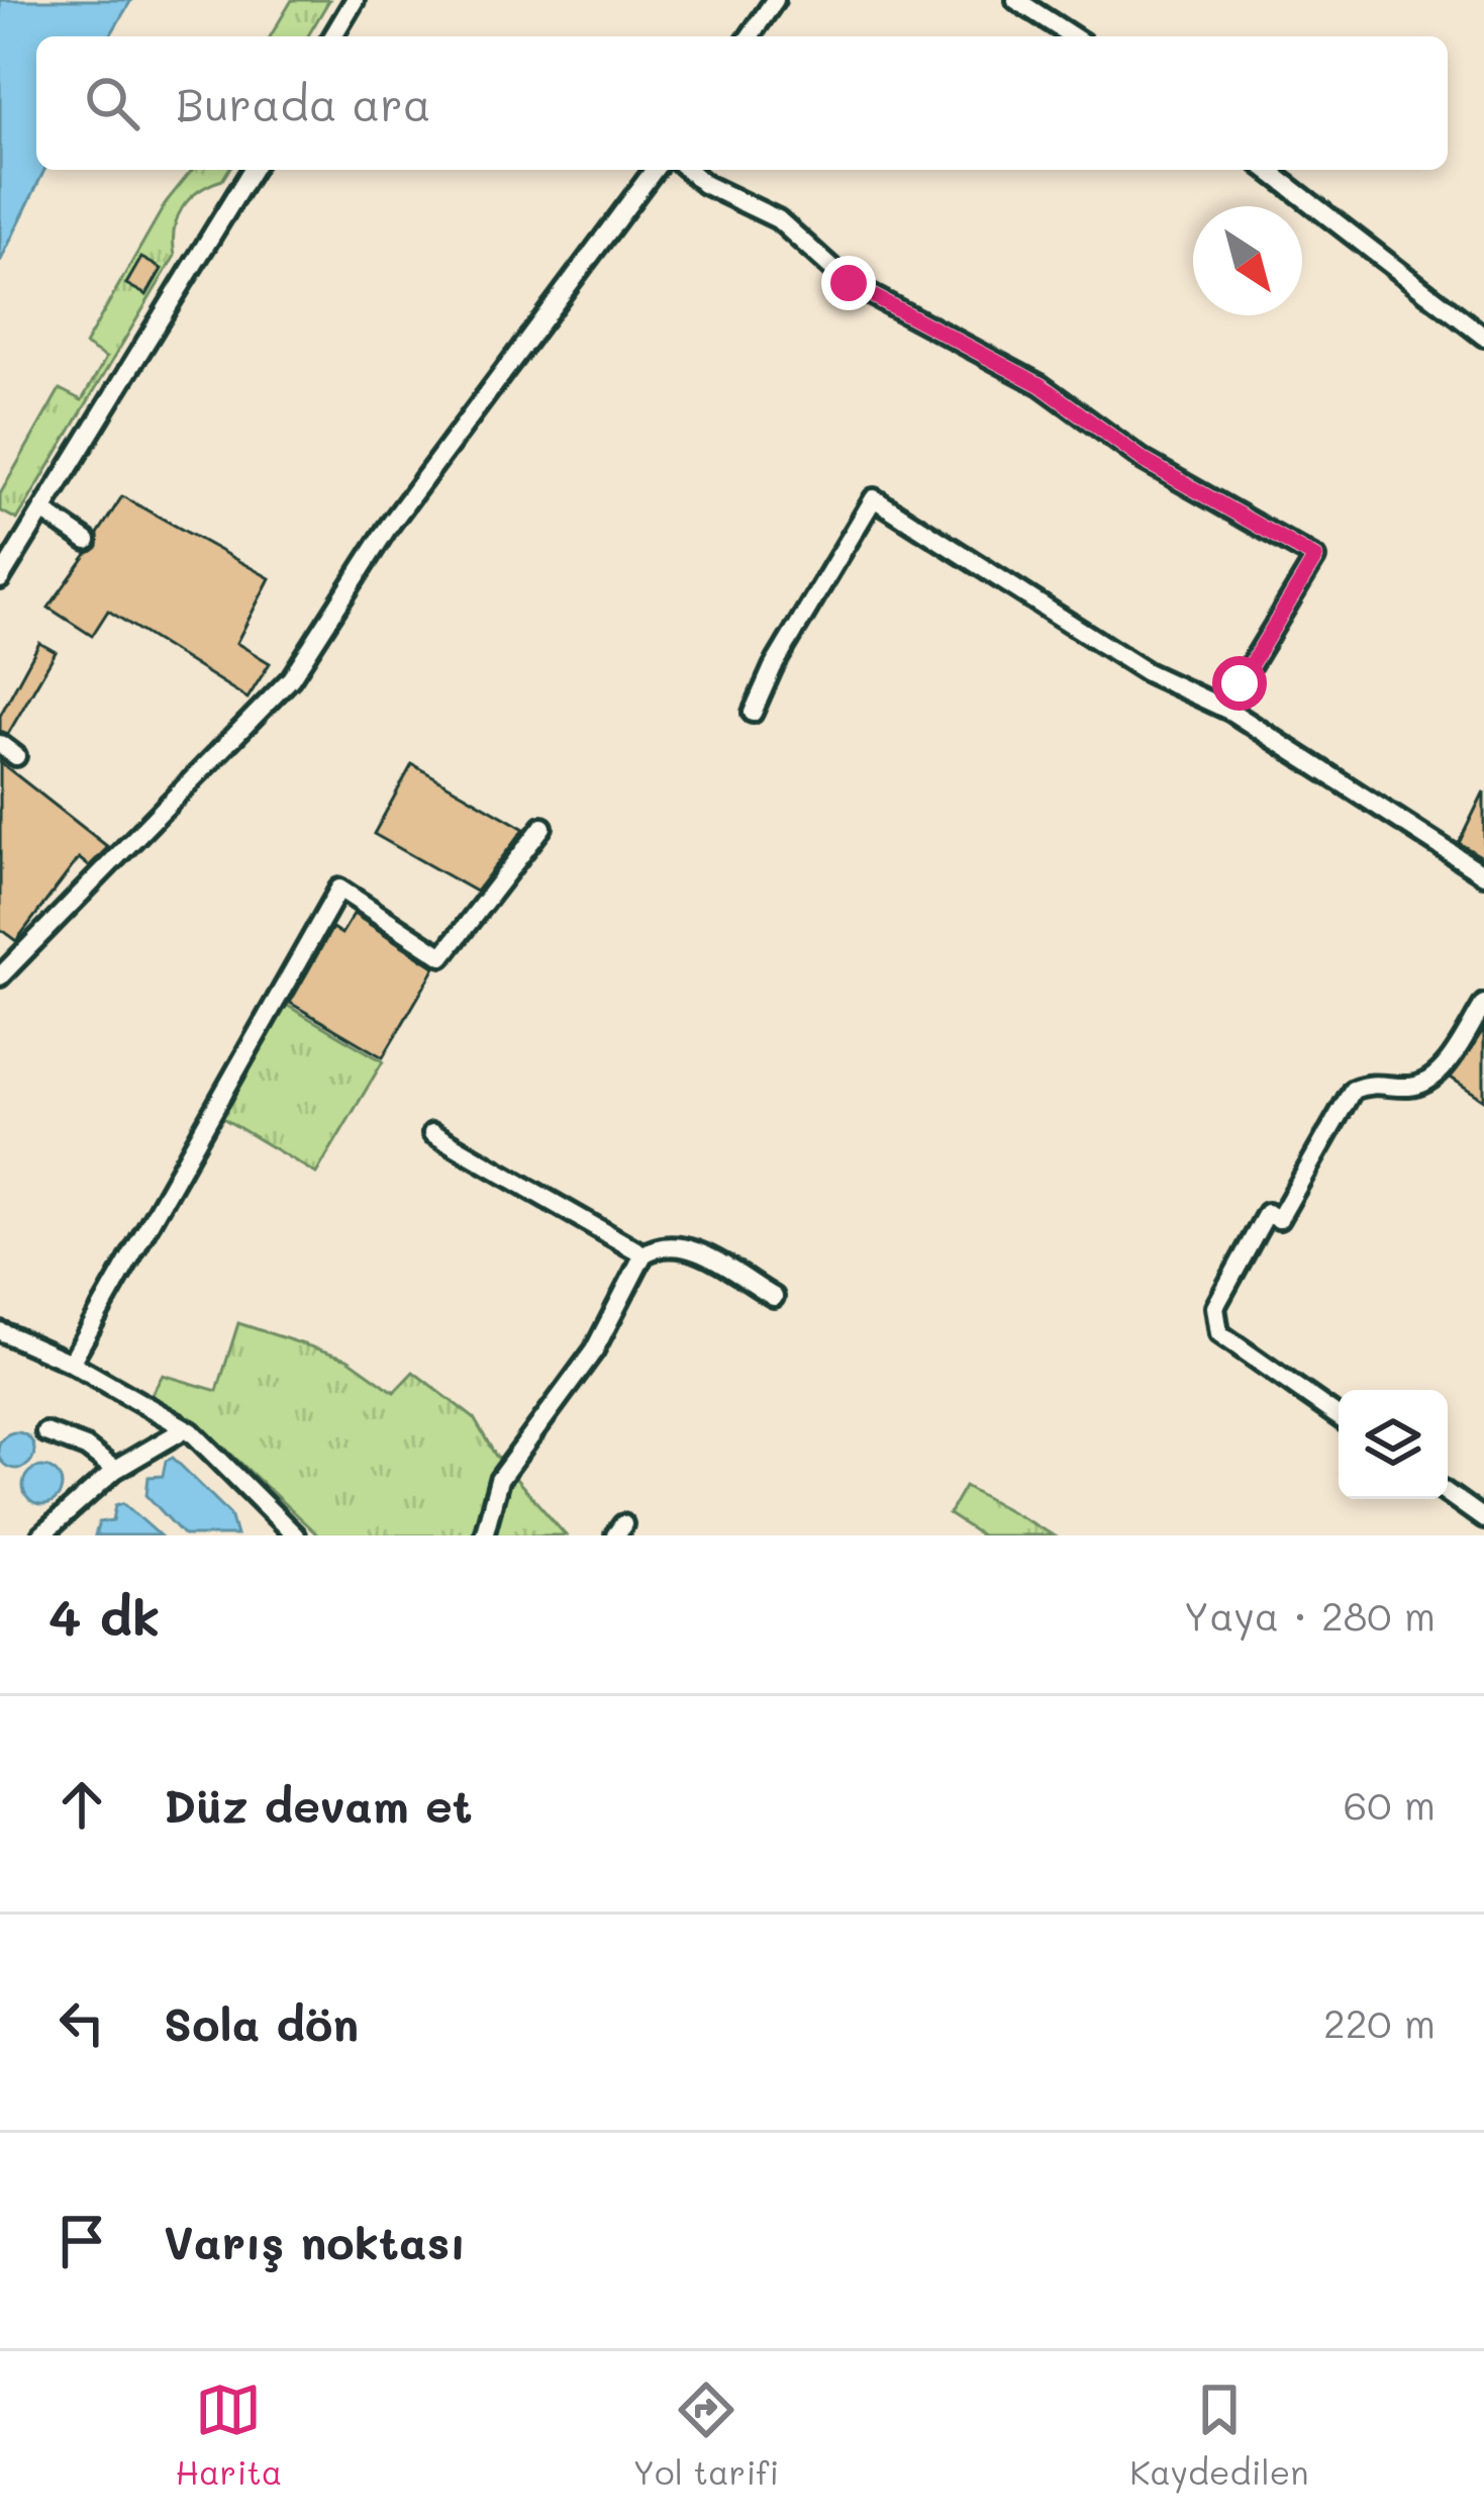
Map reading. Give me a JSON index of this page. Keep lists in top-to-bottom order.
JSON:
{
  "north": "bottom right",
  "page": {
    "search": "Burada ara",
    "heading": ["4 dk", "Yaya · 280 m"],
    "list": [
      ["Düz devam et", "60 m"],
      ["Sola dön", "220 m"],
      "Varış noktası"
    ],
    "nav": ["Harita", "Yol tarifi", "Kaydedilen"]
  }
}
